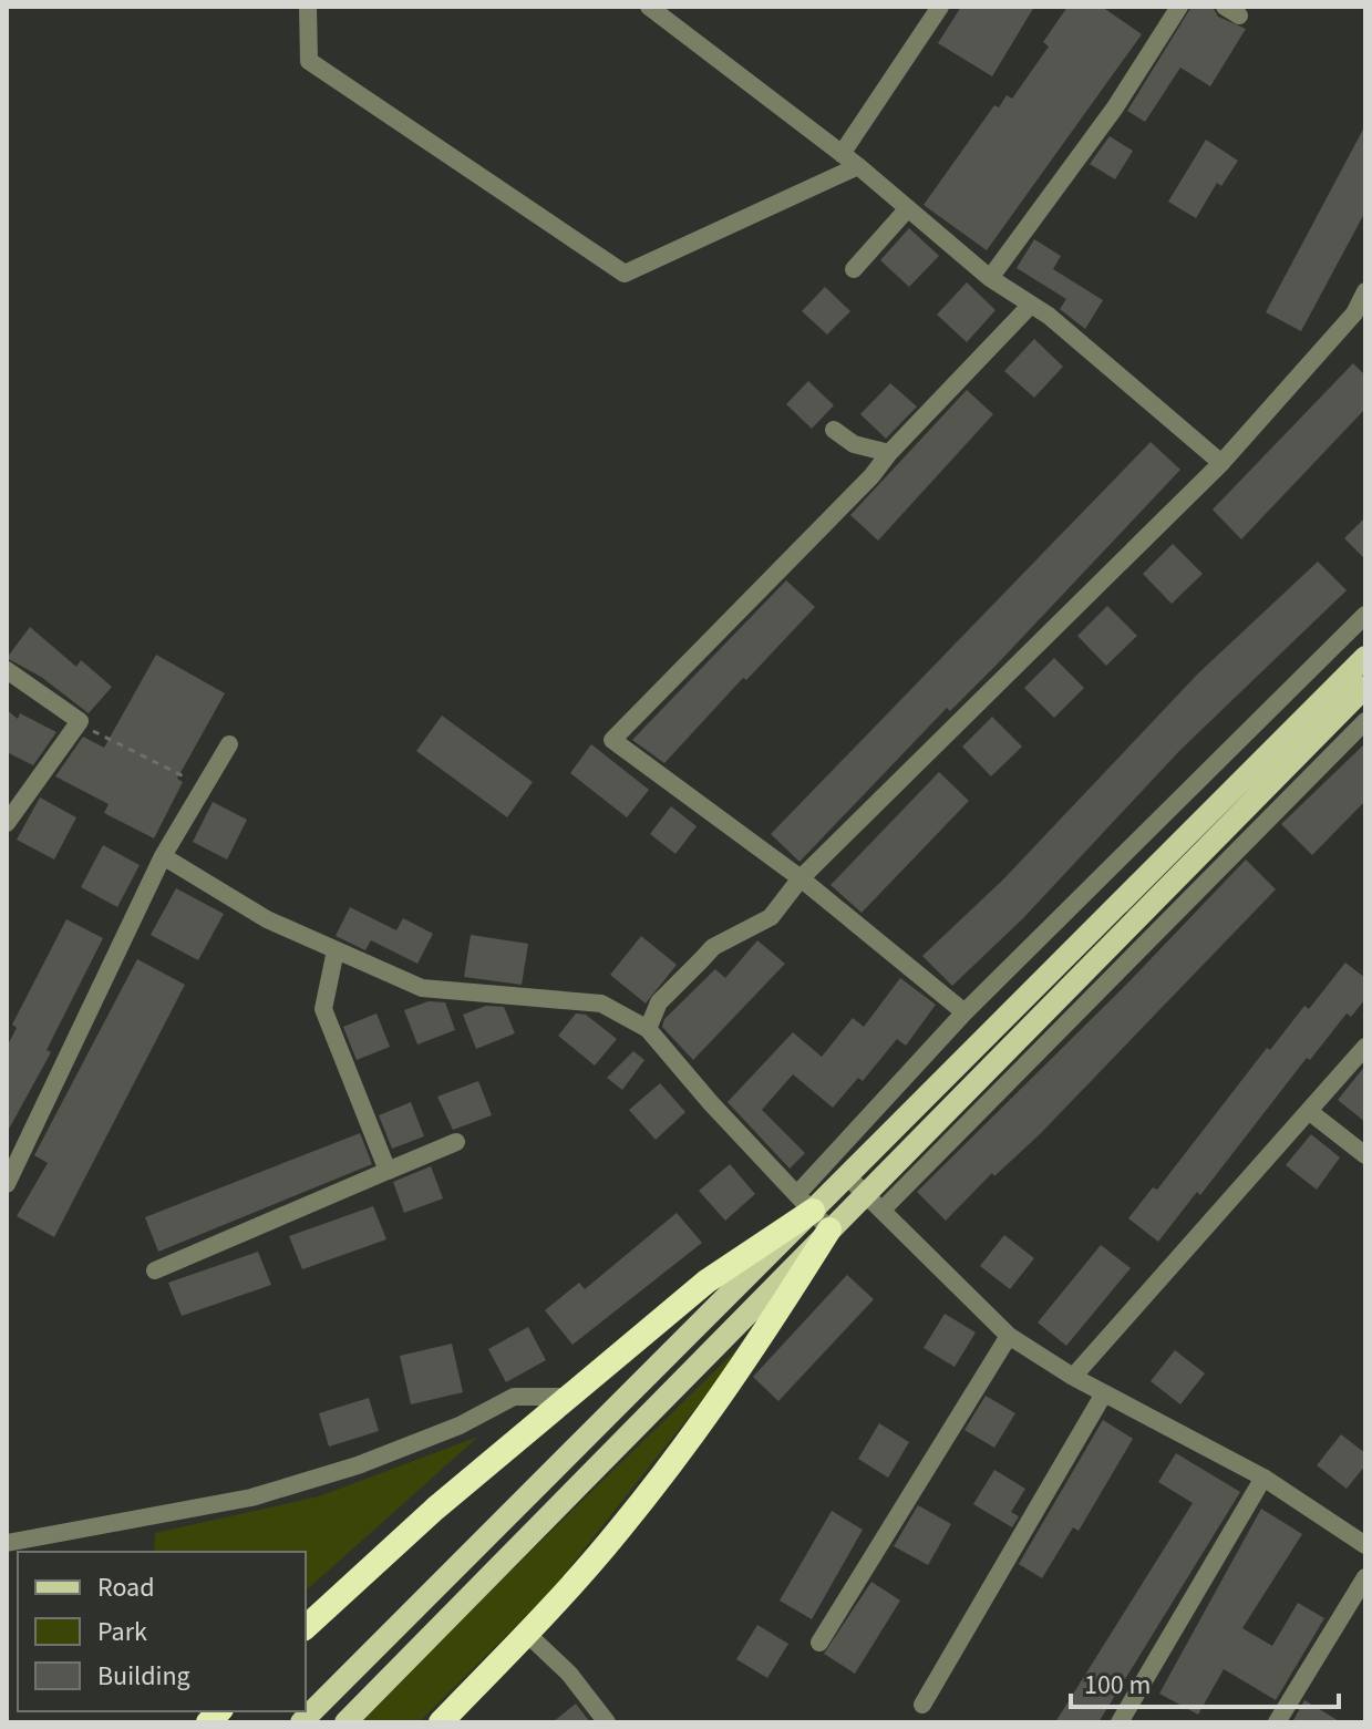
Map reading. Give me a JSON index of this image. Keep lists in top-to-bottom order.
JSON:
{
  "legend": ["Road", "Park", "Building"],
  "scale_bar": "100 m"
}
